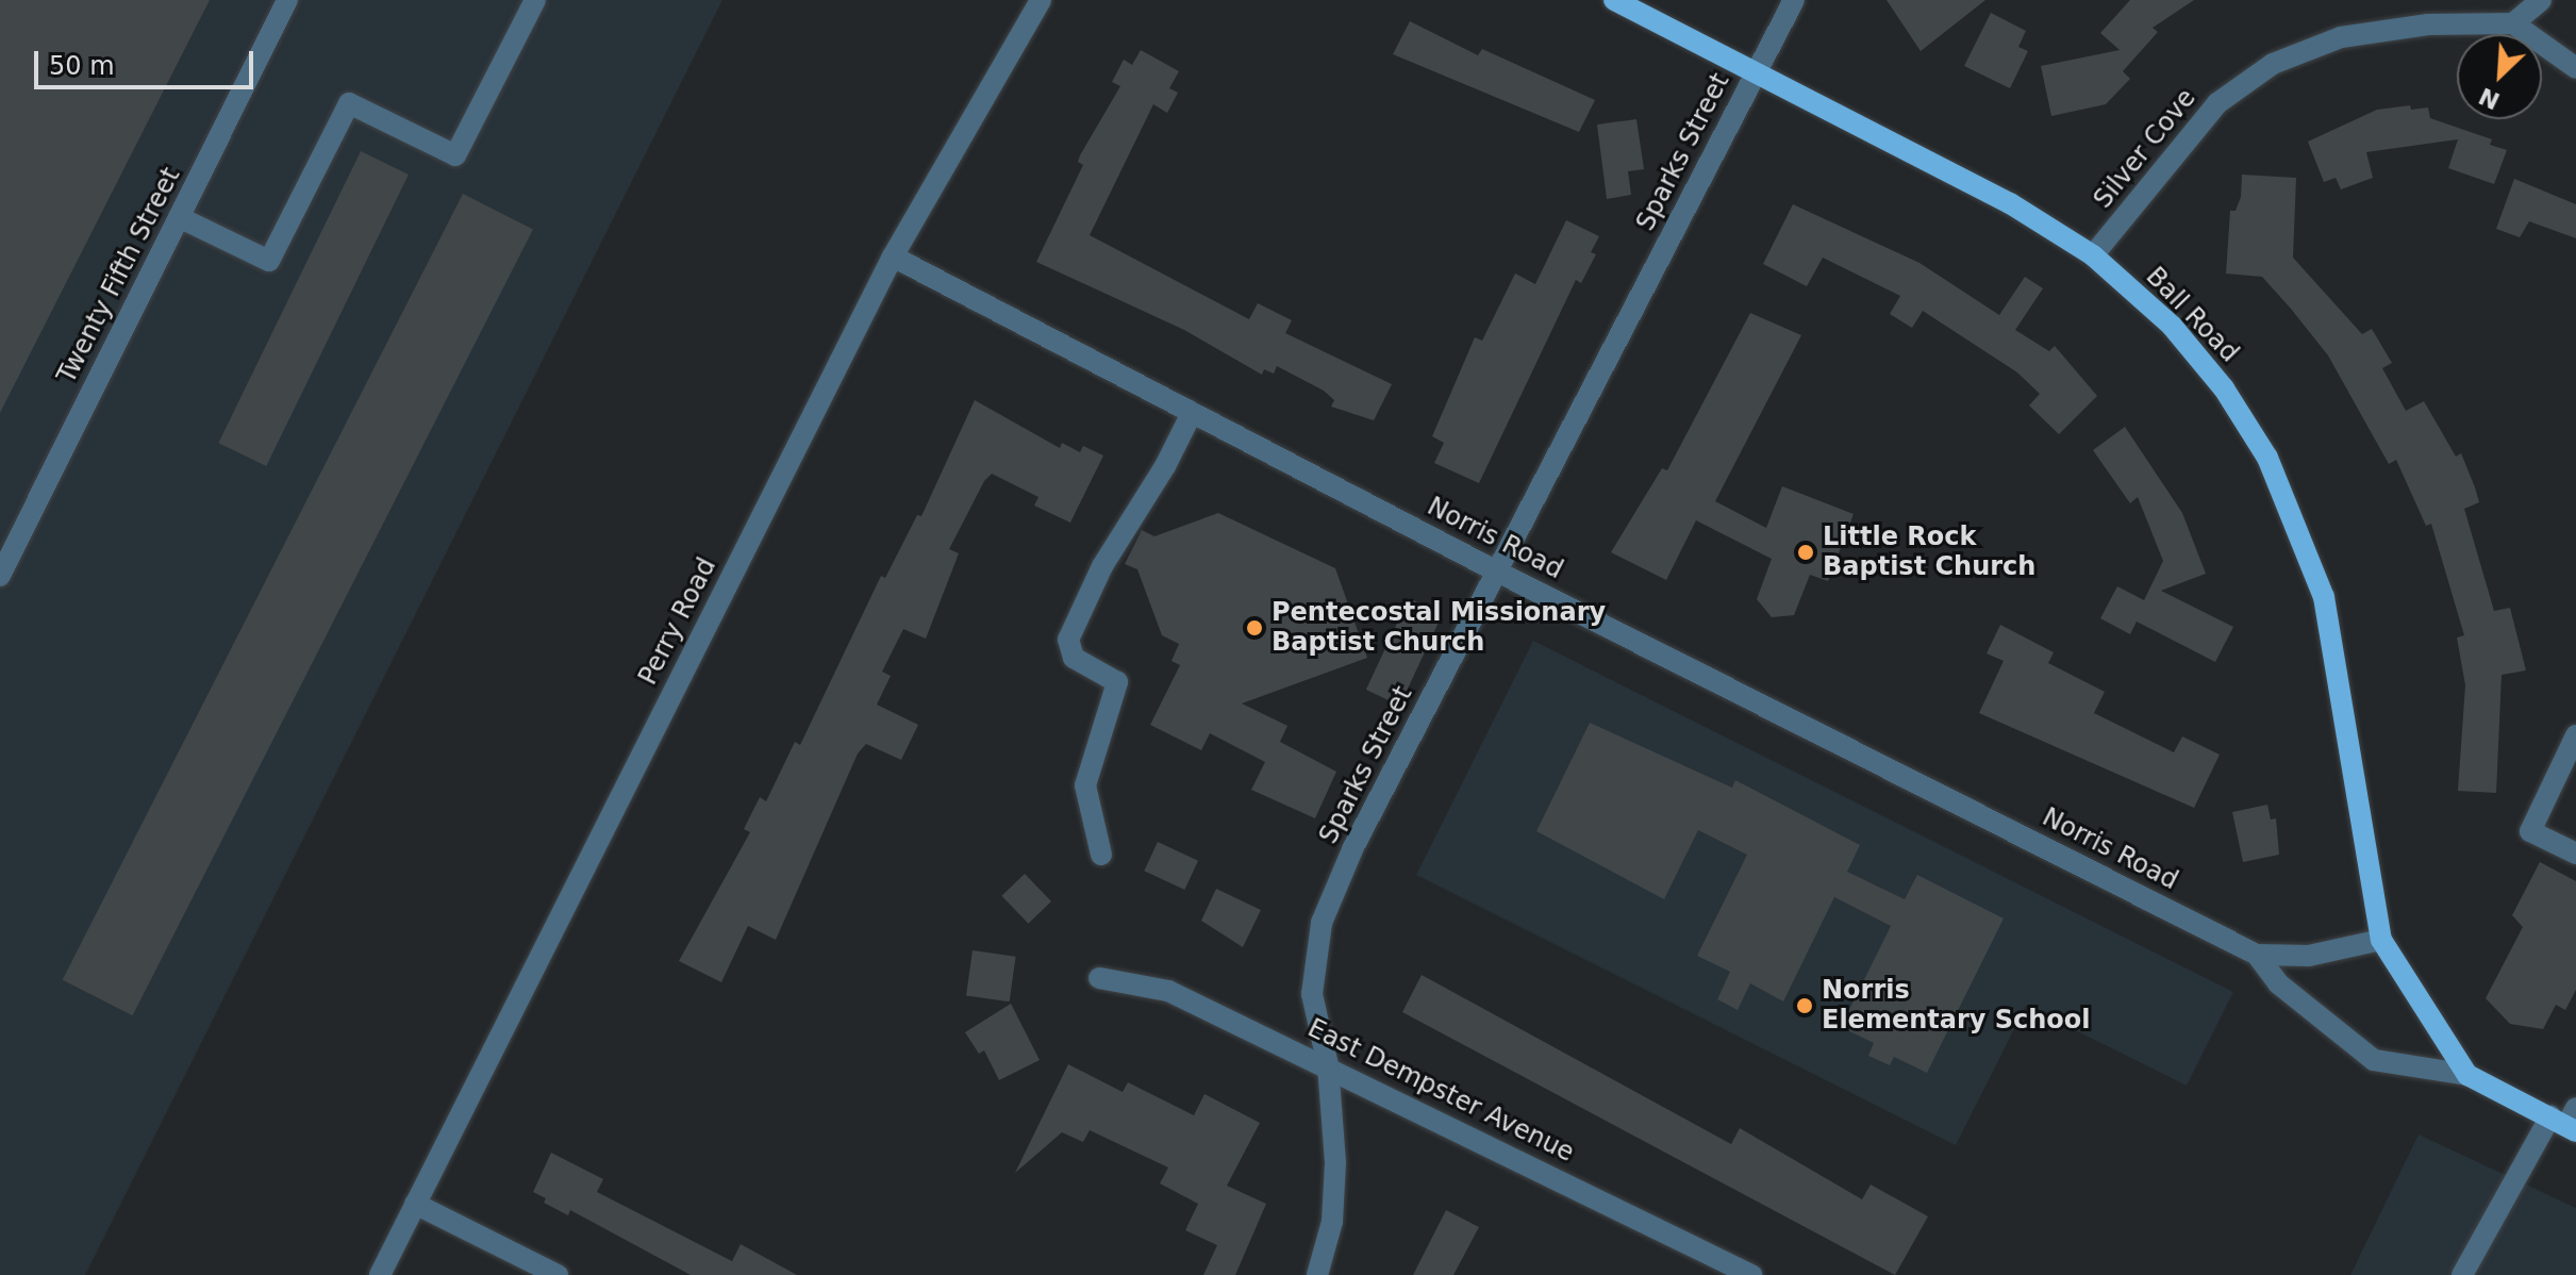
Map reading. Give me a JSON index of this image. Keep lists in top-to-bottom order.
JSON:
{
  "streets": {
    "main road": ["Ball Road", "Norris Road"],
    "street": [
      "Silver Cove",
      "Sparks Street",
      "Twenty Fifth Street",
      "Perry Road",
      "East Dempster Avenue"
    ]
  },
  "crossings": [
    ["Silver Cove", "Ball Road"],
    ["Sparks Street", "Ball Road"],
    ["Sparks Street", "Norris Road"],
    ["Sparks Street", "East Dempster Avenue"],
    ["Ball Road", "Norris Road"],
    ["Norris Road", "Perry Road"]
  ],
  "places": ["Little Rock Baptist Church", "Pentecostal Missionary Baptist Church", "Norris Elementary School"],
  "scale_bar": "50 m",
  "north": "bottom left"
}
